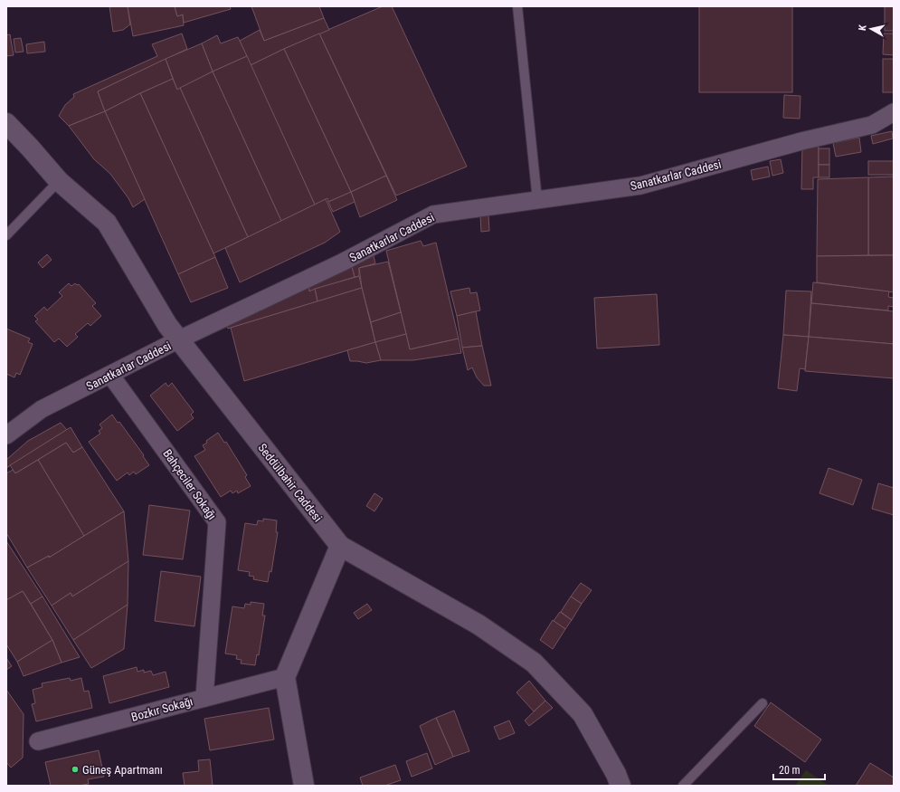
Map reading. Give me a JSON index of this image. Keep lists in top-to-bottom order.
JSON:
{
  "streets": {
    "street": [
      "Sanatkarlar Caddesi",
      "Seddülbahir Caddesi",
      "Bahçeciler Sokağı",
      "Bozkır Sokağı"
    ]
  },
  "crossings": [
    ["Sanatkarlar Caddesi", "Seddülbahir Caddesi"],
    ["Sanatkarlar Caddesi", "Bahçeciler Sokağı"],
    ["Bahçeciler Sokağı", "Bozkır Sokağı"]
  ],
  "places": ["Güneş Apartmanı"],
  "scale_bar": "20 m",
  "north": "left"
}
